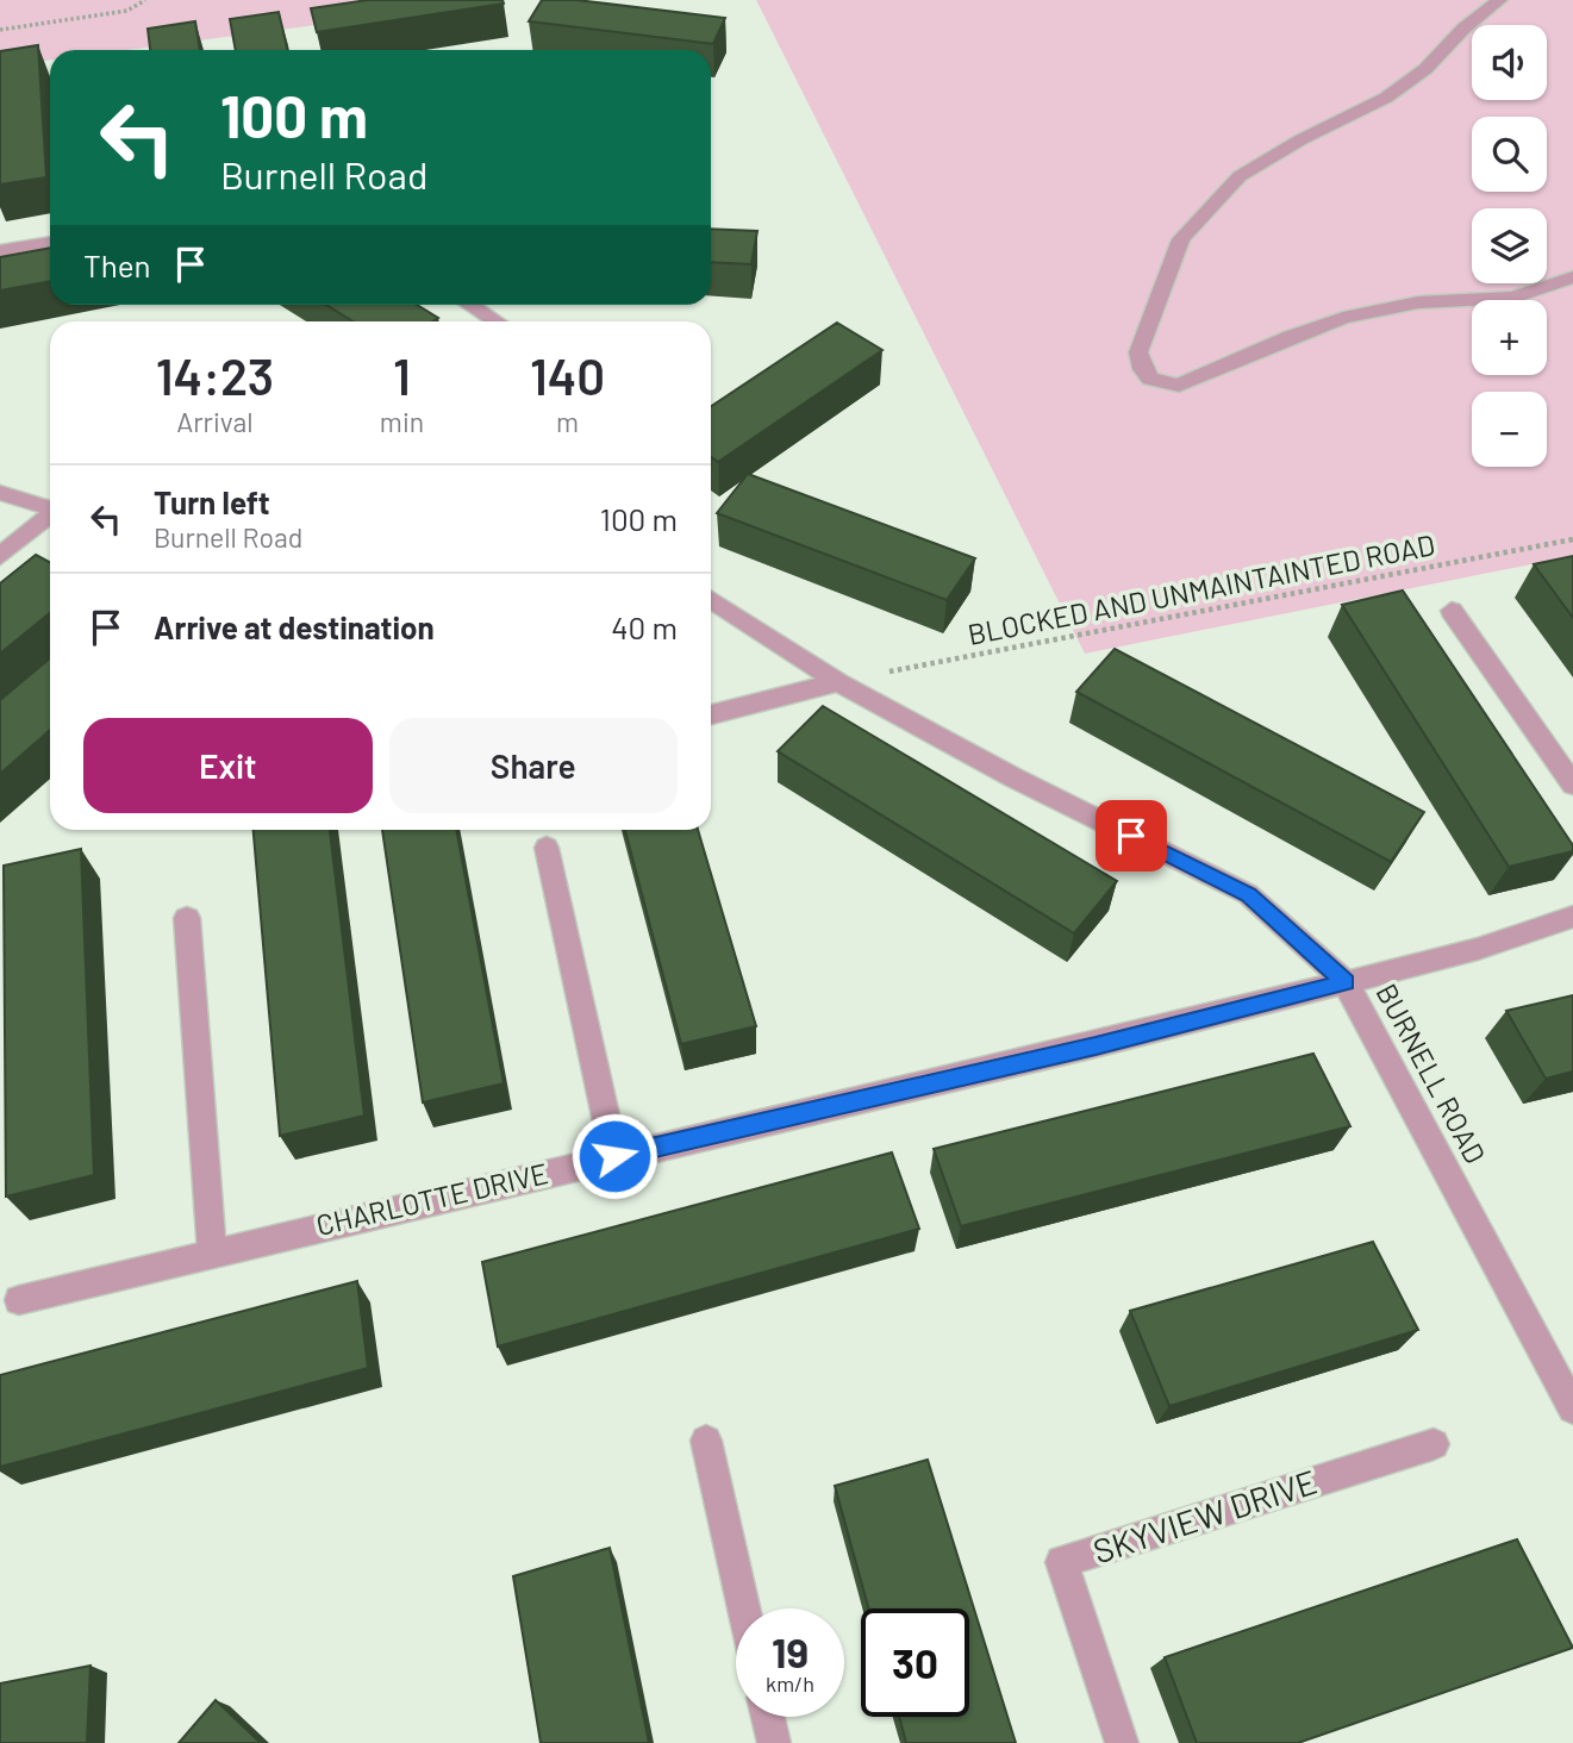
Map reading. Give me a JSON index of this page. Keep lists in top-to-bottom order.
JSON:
{
  "streets": {
    "street": ["BURNELL ROAD", "CHARLOTTE DRIVE", "SKYVIEW DRIVE"],
    "path": ["BLOCKED AND UNMAINTAINTED ROAD"]
  },
  "crossings": [
    ["BLOCKED AND UNMAINTAINTED ROAD", "BURNELL ROAD"],
    ["BURNELL ROAD", "CHARLOTTE DRIVE"]
  ],
  "page": {
    "map_buttons": ["+", "−"],
    "turn": ["100 m", "Burnell Road"],
    "then": "Then",
    "eta": [
      "14:23",
      "Arrival",
      "1",
      "min",
      "140",
      "m"
    ],
    "list": [
      {
        "name": "Turn left",
        "note": "Burnell Road",
        "value": "100 m"
      },
      {
        "name": "Arrive at destination",
        "value": "40 m"
      }
    ],
    "buttons": ["Exit", "Share"],
    "speed": "19 km/h",
    "limit": "30"
  }
}
